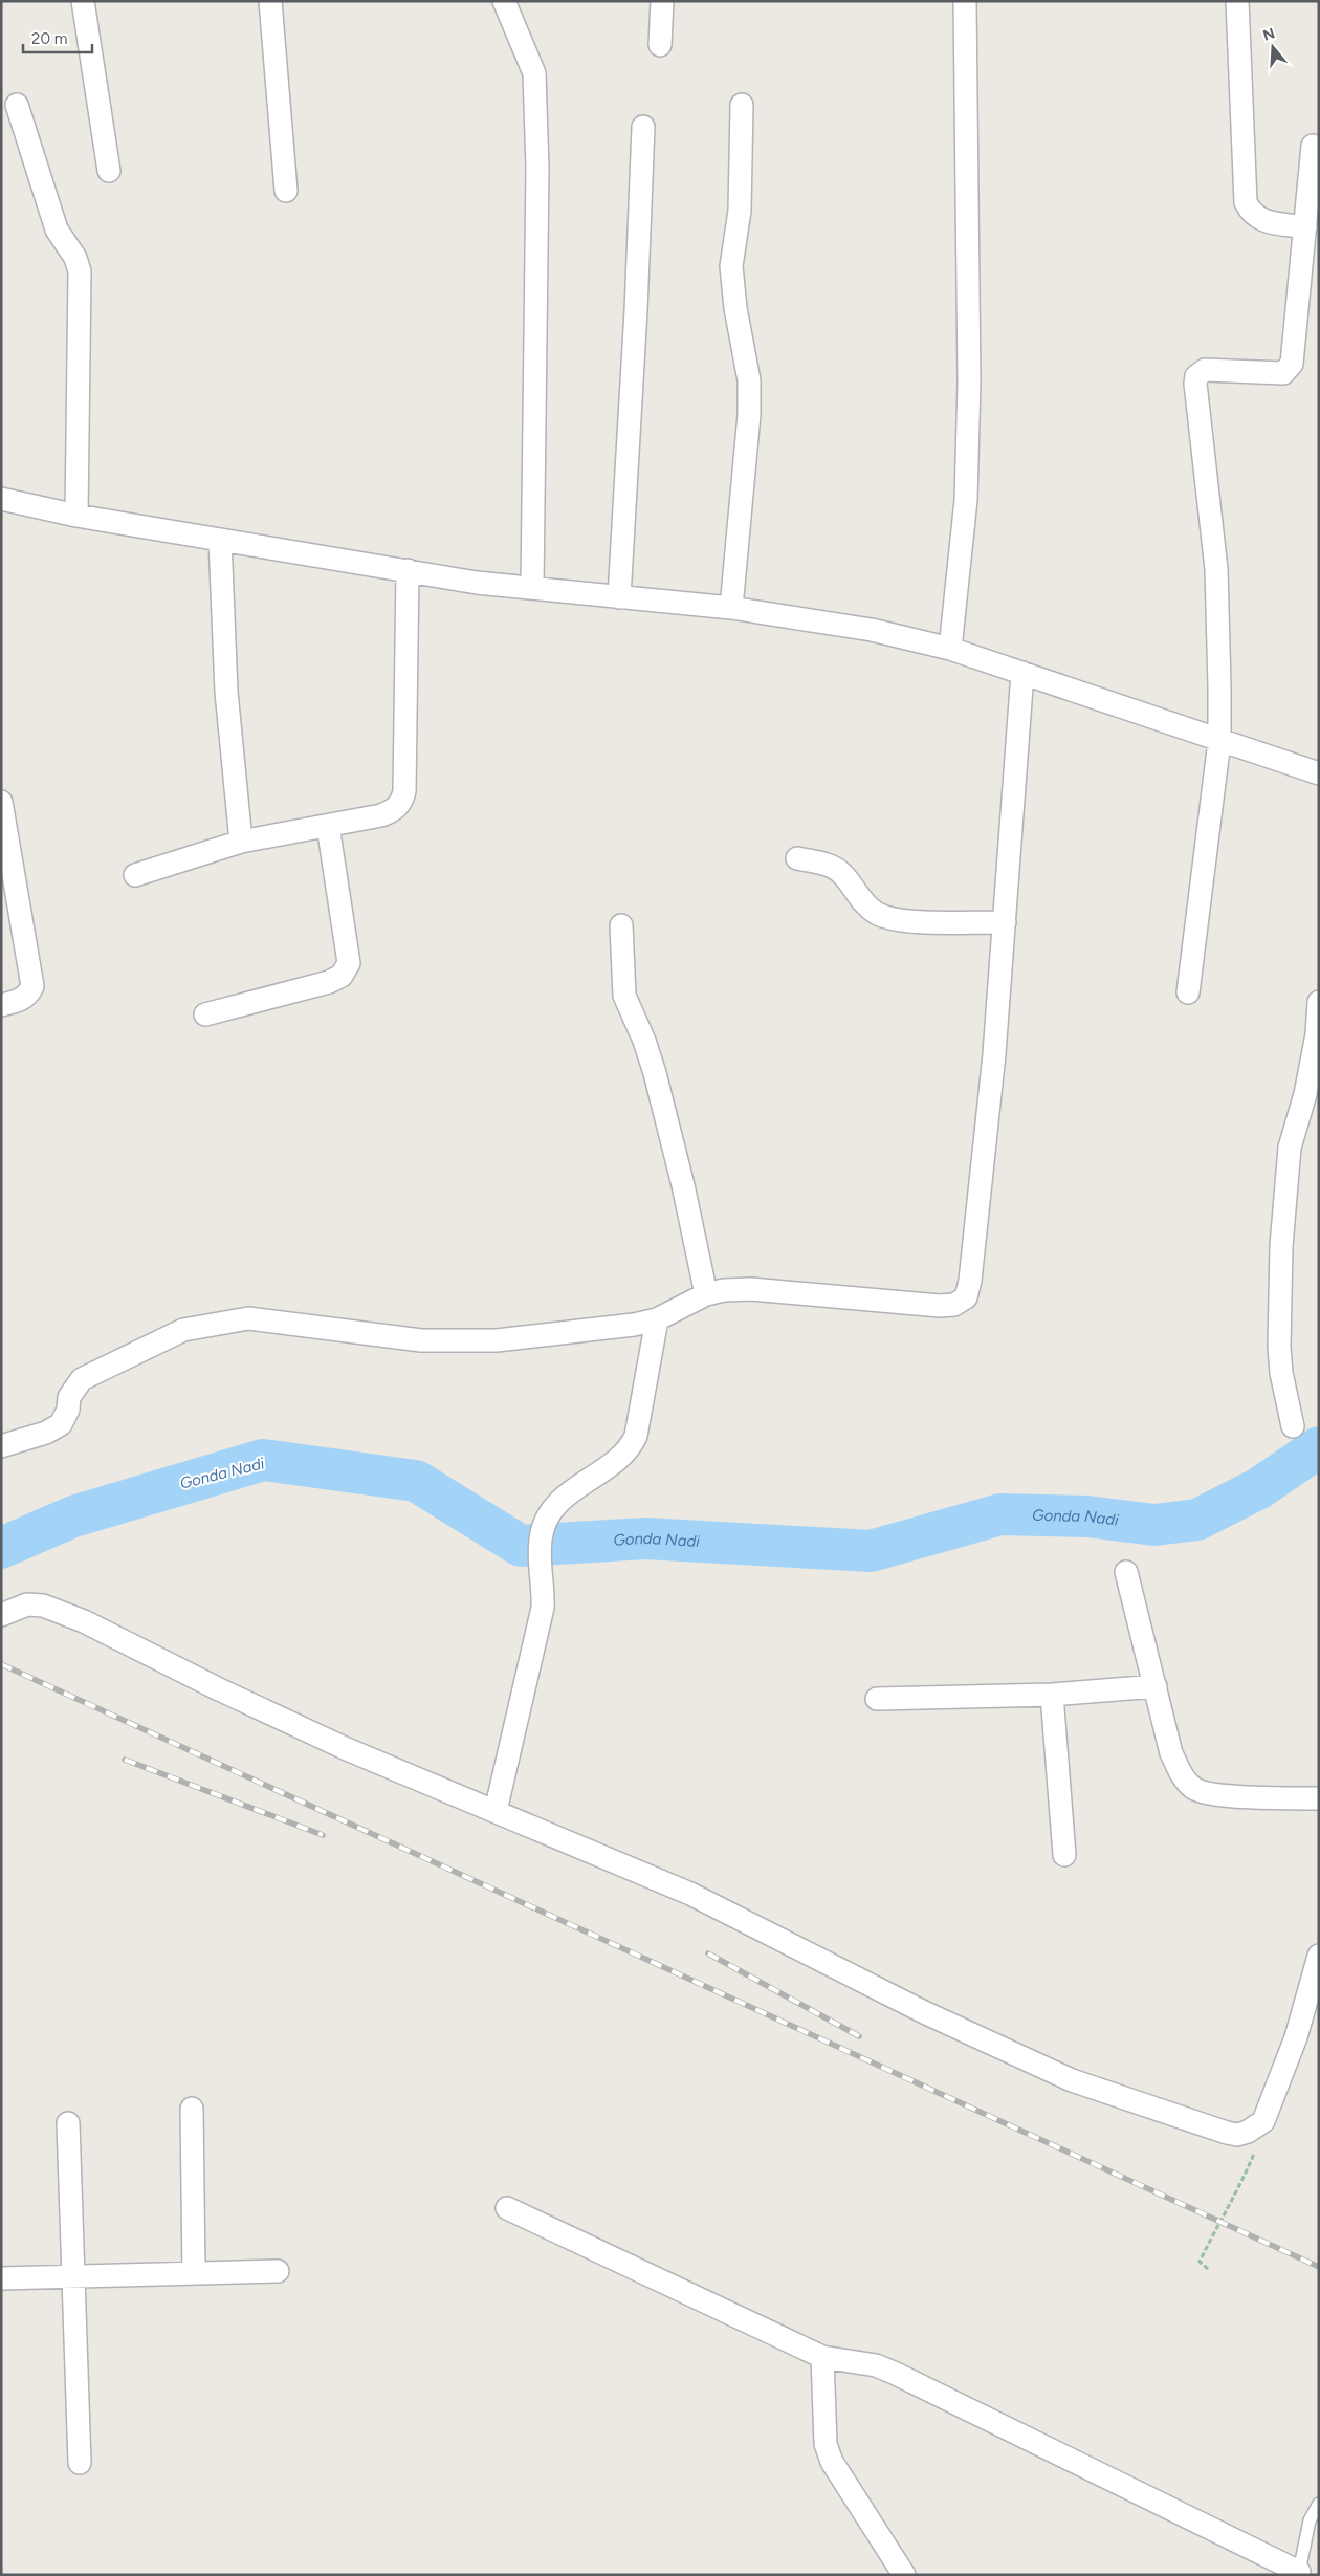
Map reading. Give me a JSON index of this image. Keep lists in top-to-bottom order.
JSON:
{
  "water": ["Gonda Nadi"],
  "scale_bar": "20 m",
  "north": "top"
}
